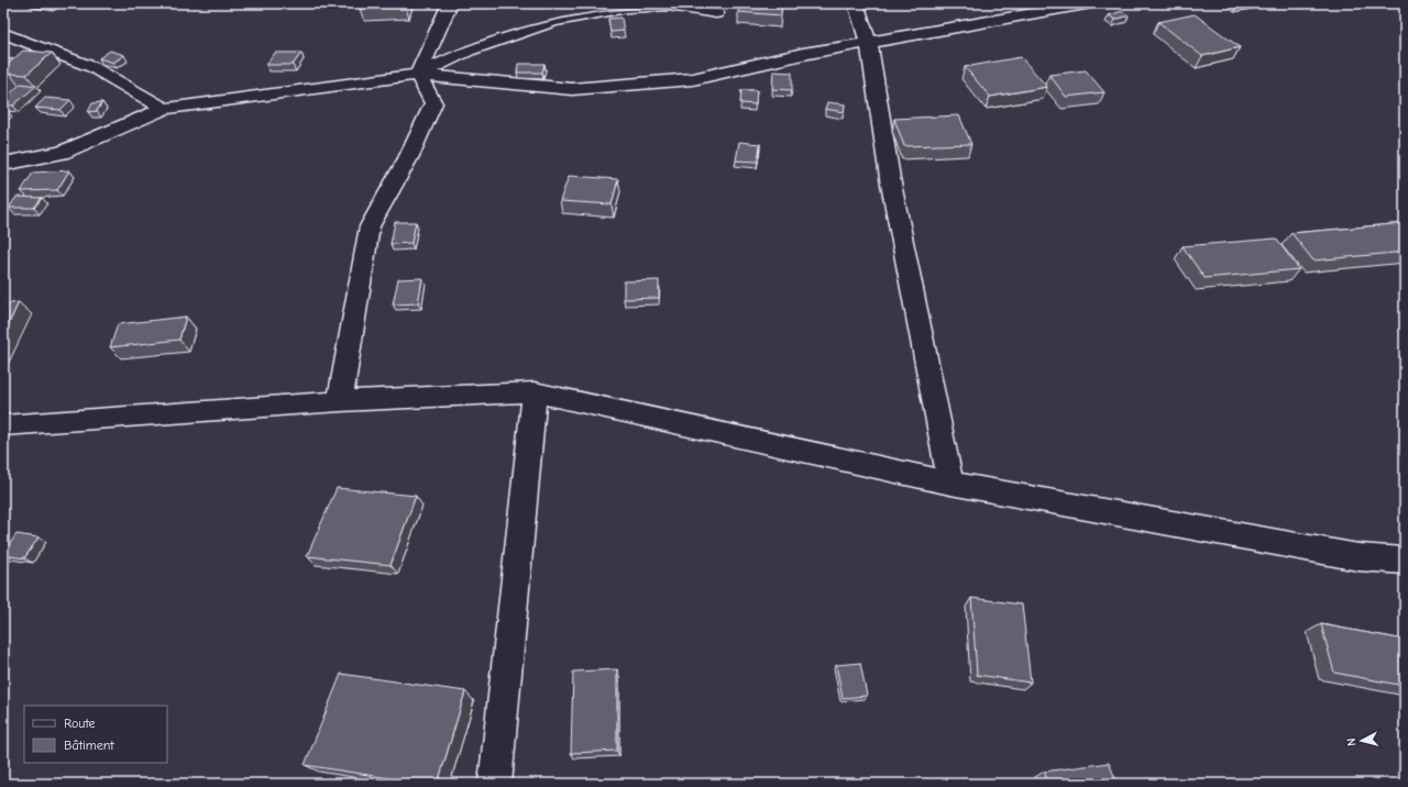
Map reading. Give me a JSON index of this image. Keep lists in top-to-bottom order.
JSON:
{
  "legend": ["Route", "Bâtiment"],
  "north": "left"
}
